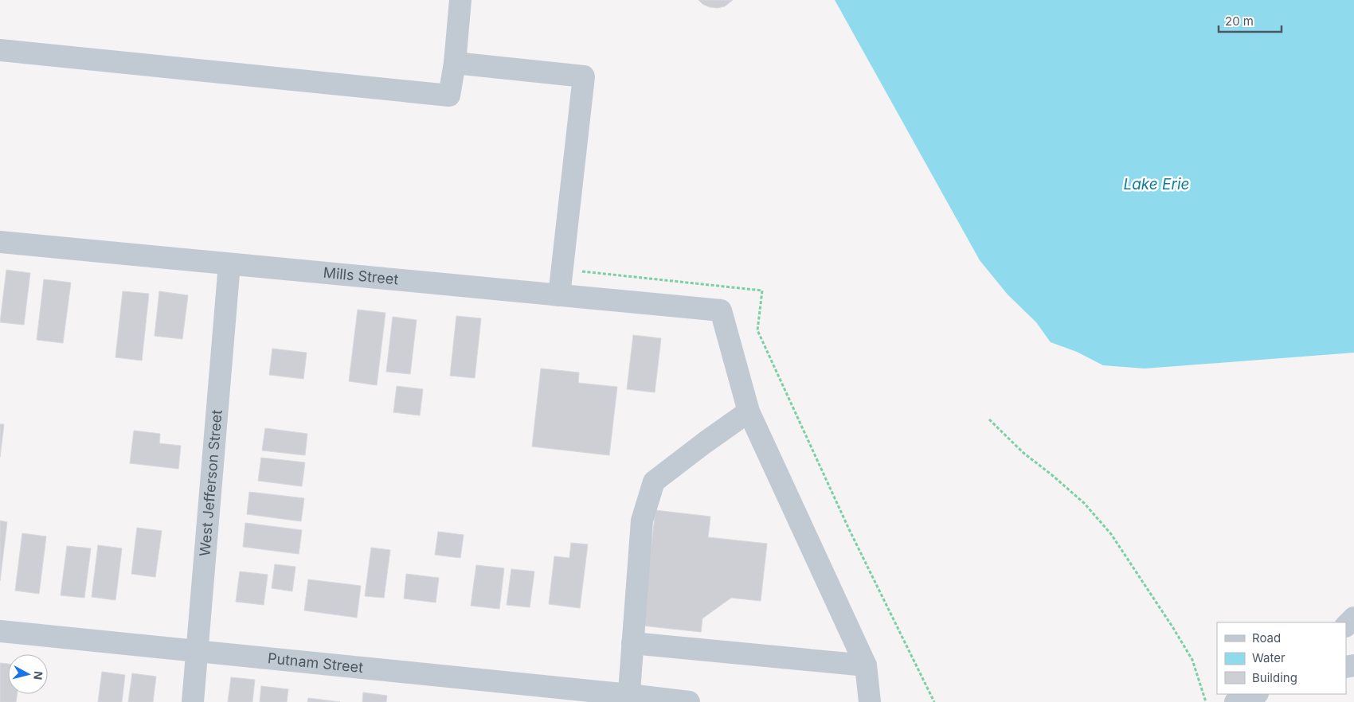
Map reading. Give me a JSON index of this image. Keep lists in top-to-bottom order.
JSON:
{
  "streets": {
    "street": ["Mills Street", "West Jefferson Street", "Putnam Street"]
  },
  "crossings": [
    ["Mills Street", "West Jefferson Street"],
    ["West Jefferson Street", "Putnam Street"]
  ],
  "water": ["Lake Erie"],
  "legend": ["Road", "Water", "Building"],
  "scale_bar": "20 m",
  "north": "right"
}
